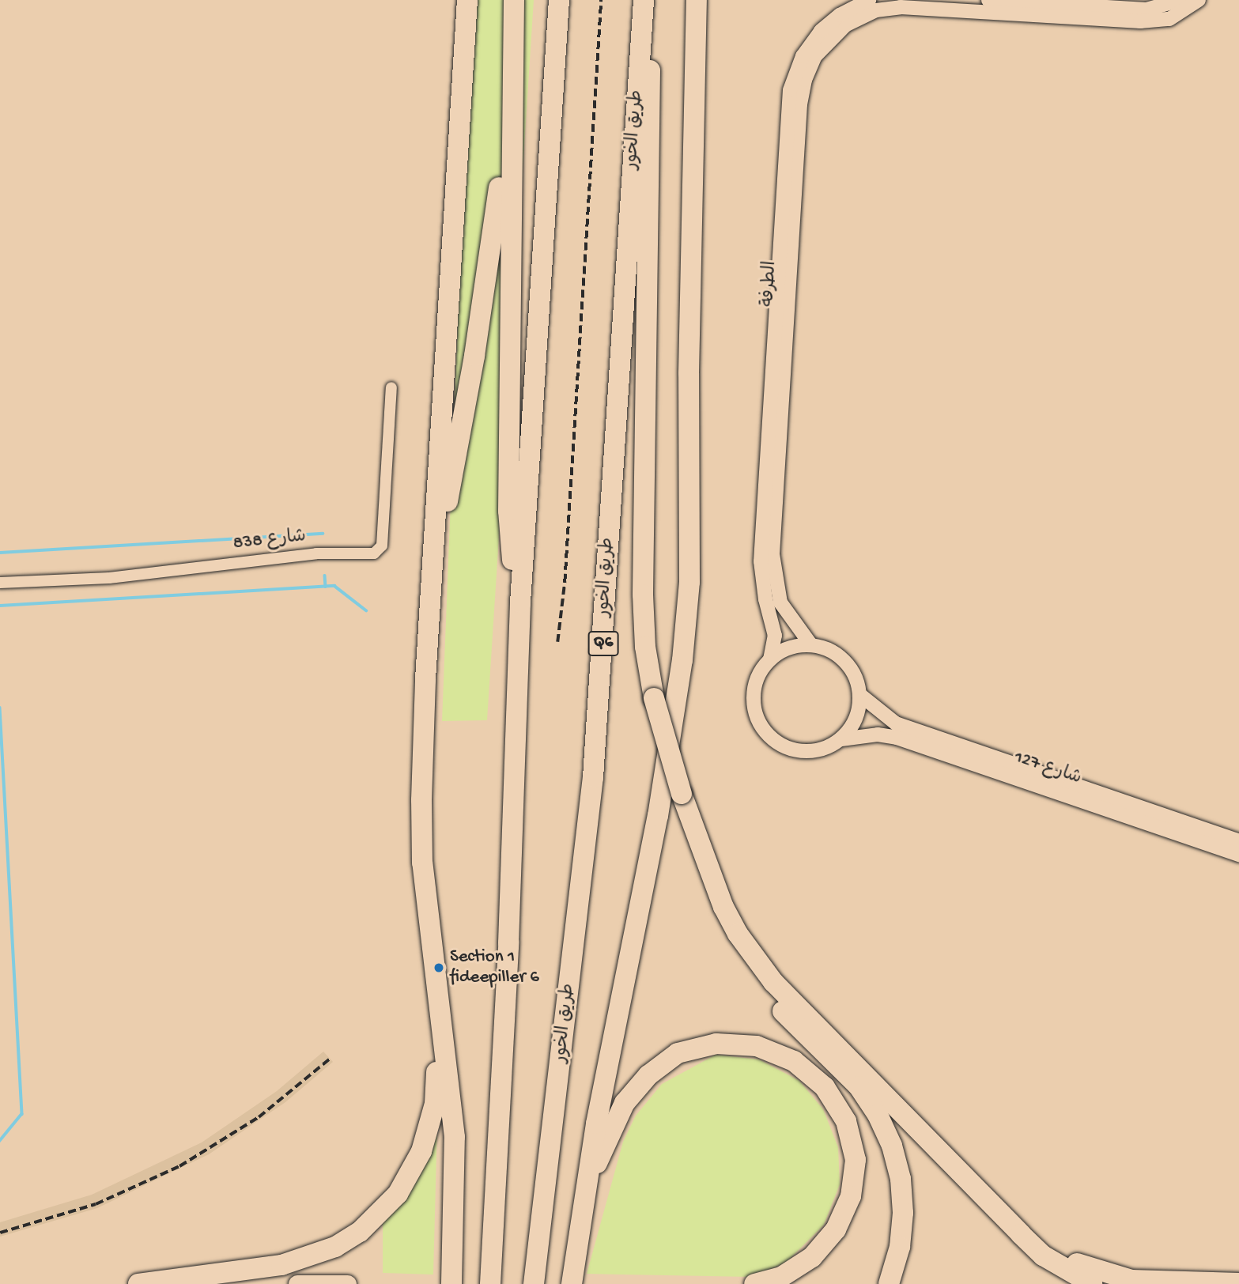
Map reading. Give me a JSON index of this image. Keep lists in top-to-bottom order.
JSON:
{
  "streets": {
    "highway": ["طريق الخور", "Q6"],
    "street": ["الطرفة", "شارع 838", "شارع 127"]
  },
  "crossings": [
    ["الطرفة", "شارع 127"]
  ],
  "places": ["Section 1 fideepiller 6"]
}
